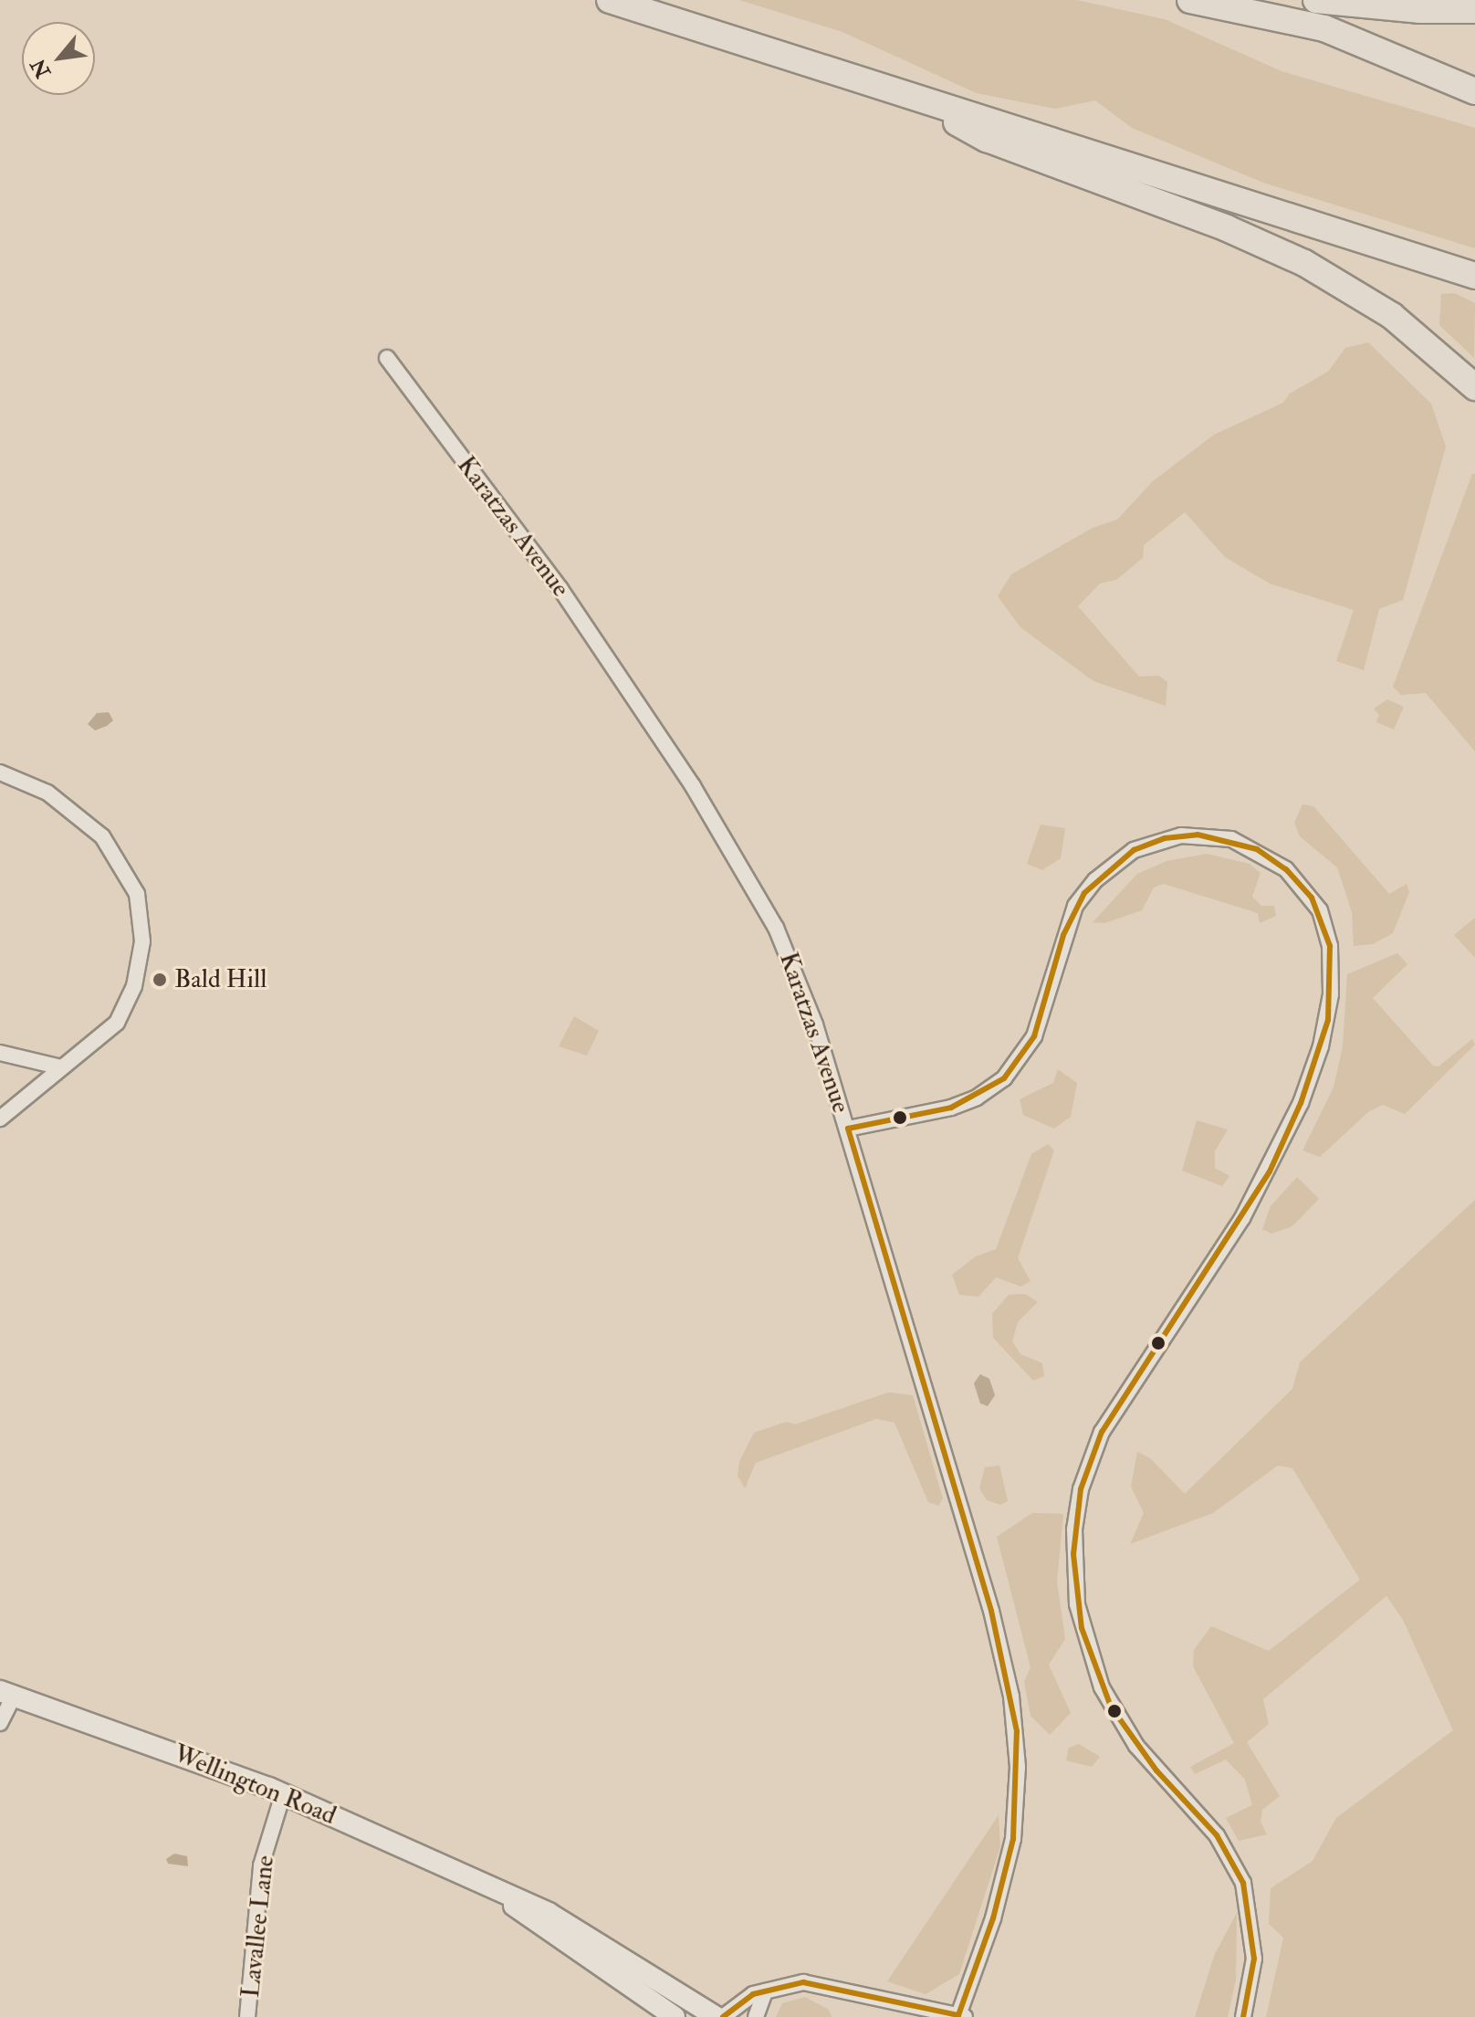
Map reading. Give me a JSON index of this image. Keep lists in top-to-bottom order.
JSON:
{
  "streets": {
    "main road": ["Wellington Road"],
    "street": ["Karatzas Avenue", "Lavallee Lane"]
  },
  "crossings": [
    ["Wellington Road", "Lavallee Lane"]
  ],
  "places": ["Bald Hill"],
  "north": "bottom left"
}
